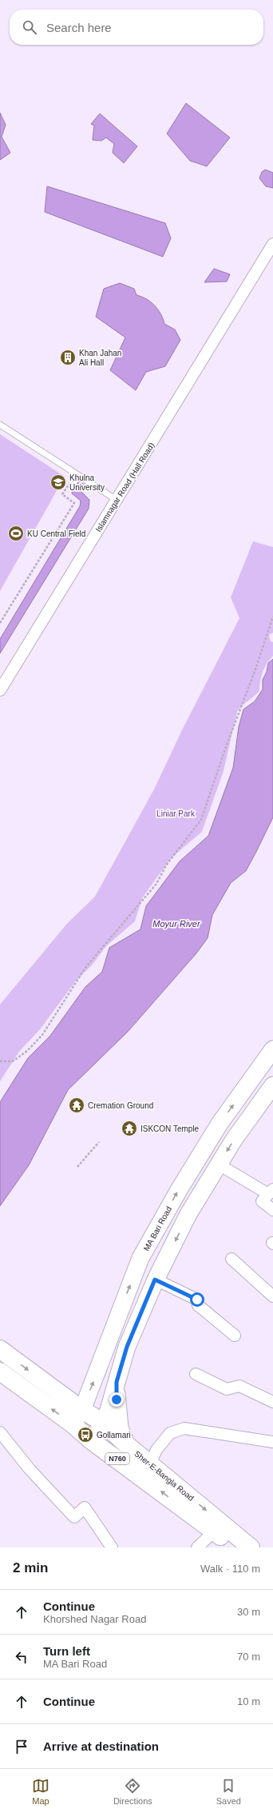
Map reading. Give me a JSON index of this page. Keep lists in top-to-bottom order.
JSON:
{
  "streets": {
    "highway": ["N760", "Sher-E-Bangla Road"],
    "main road": ["MA Bari Road"],
    "street": ["Islamnagar Road (Hall Road)"]
  },
  "crossings": [
    ["MA Bari Road", "Sher-E-Bangla Road"]
  ],
  "water": ["Moyur River"],
  "parks": ["Liniar Park"],
  "places": {
    "building": ["Khan Jahan Ali Hall"],
    "school or university": ["Khulna University"],
    "sports": ["KU Central Field"],
    "temple": ["Cremation Ground", "ISKCON Temple"],
    "bus stop": ["Gollamari"]
  },
  "page": {
    "search": "Search here",
    "heading": ["2 min", "Walk · 110 m"],
    "list": [
      ["Continue", "Khorshed Nagar Road", "30 m"],
      ["Turn left", "MA Bari Road", "70 m"],
      ["Continue", "10 m"],
      "Arrive at destination"
    ],
    "nav": ["Map", "Directions", "Saved"]
  }
}
